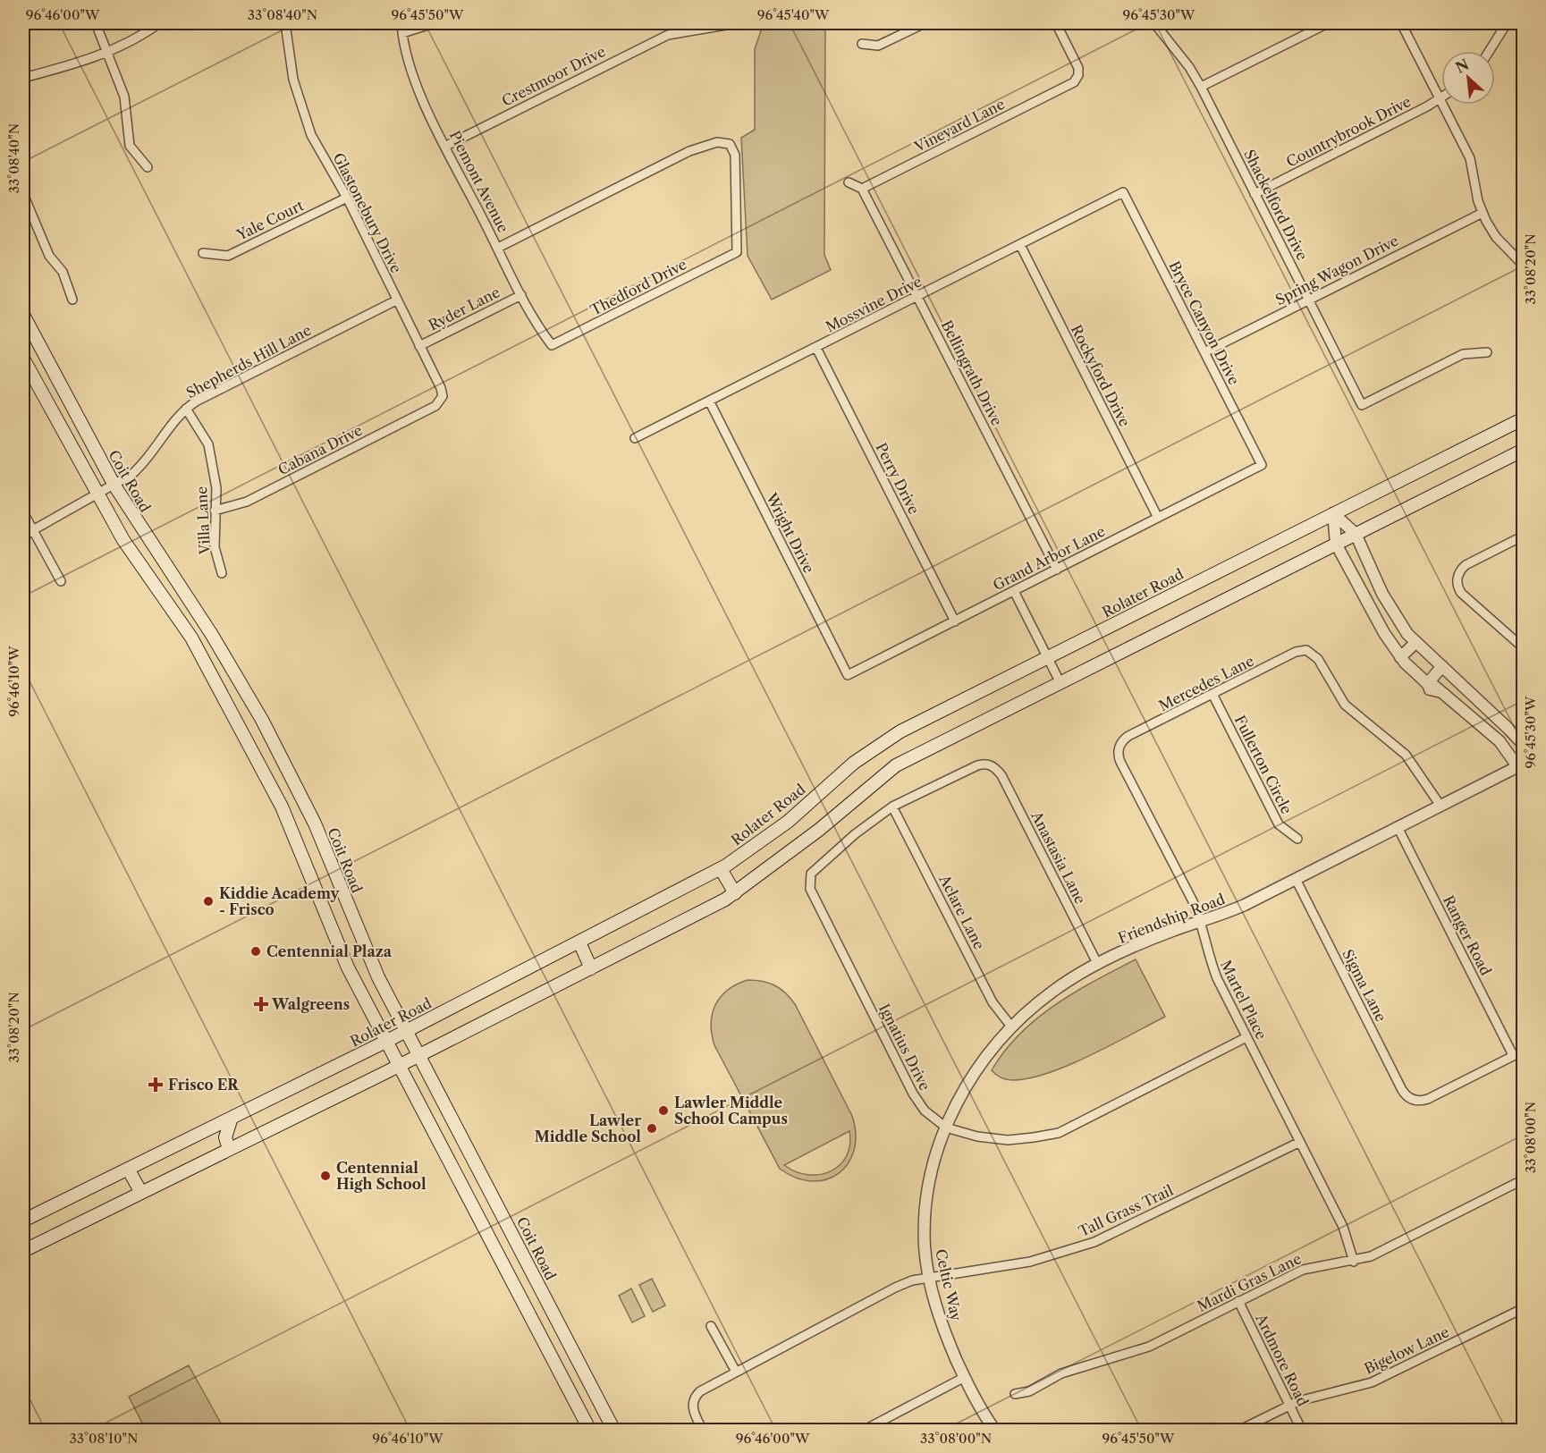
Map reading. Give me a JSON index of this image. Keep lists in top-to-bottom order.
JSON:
{
  "streets": {
    "main road": ["Coit Road", "Rolater Road"],
    "street": [
      "Crestmoor Drive",
      "Vineyard Lane",
      "Countrybrook Drive",
      "Piemont Avenue",
      "Shackelford Drive",
      "Glastonebury Drive",
      "Yale Court",
      "Spring Wagon Drive",
      "Thedford Drive",
      "Mossvine Drive",
      "Ryder Lane",
      "Bryce Canyon Drive",
      "Shepherds Hill Lane",
      "Bellingrath Drive",
      "Rockyford Drive",
      "Cabana Drive",
      "Perry Drive",
      "Villa Lane",
      "Wright Drive",
      "Grand Arbor Lane",
      "Mercedes Lane",
      "Fullerton Circle",
      "Anastasia Lane",
      "Aclare Lane",
      "Friendship Road",
      "Ranger Road",
      "Sigma Lane",
      "Martel Place",
      "Ignatius Drive",
      "Tall Grass Trail",
      "Mardi Gras Lane",
      "Celtic Way",
      "Bigelow Lane",
      "Ardmore Road"
    ]
  },
  "crossings": [
    ["Crestmoor Drive", "Piemont Avenue"],
    ["Vineyard Lane", "Bellingrath Drive"],
    ["Countrybrook Drive", "Shackelford Drive"],
    ["Piemont Avenue", "Thedford Drive"],
    ["Piemont Avenue", "Ryder Lane"],
    ["Shackelford Drive", "Spring Wagon Drive"],
    ["Glastonebury Drive", "Yale Court"],
    ["Glastonebury Drive", "Ryder Lane"],
    ["Glastonebury Drive", "Shepherds Hill Lane"],
    ["Glastonebury Drive", "Cabana Drive"],
    ["Spring Wagon Drive", "Bryce Canyon Drive"],
    ["Mossvine Drive", "Bryce Canyon Drive"],
    ["Mossvine Drive", "Bellingrath Drive"],
    ["Mossvine Drive", "Rockyford Drive"],
    ["Mossvine Drive", "Perry Drive"],
    ["Mossvine Drive", "Wright Drive"],
    ["Bryce Canyon Drive", "Grand Arbor Lane"],
    ["Shepherds Hill Lane", "Coit Road"],
    ["Shepherds Hill Lane", "Villa Lane"],
    ["Bellingrath Drive", "Grand Arbor Lane"],
    ["Rockyford Drive", "Grand Arbor Lane"],
    ["Cabana Drive", "Villa Lane"],
    ["Perry Drive", "Grand Arbor Lane"],
    ["Coit Road", "Rolater Road"],
    ["Wright Drive", "Grand Arbor Lane"],
    ["Mercedes Lane", "Fullerton Circle"],
    ["Mercedes Lane", "Friendship Road"],
    ["Mercedes Lane", "Martel Place"],
    ["Anastasia Lane", "Aclare Lane"],
    ["Anastasia Lane", "Friendship Road"],
    ["Anastasia Lane", "Ignatius Drive"],
    ["Aclare Lane", "Friendship Road"],
    ["Aclare Lane", "Ignatius Drive"],
    ["Friendship Road", "Ranger Road"],
    ["Friendship Road", "Sigma Lane"],
    ["Friendship Road", "Martel Place"],
    ["Friendship Road", "Ignatius Drive"],
    ["Friendship Road", "Celtic Way"],
    ["Ranger Road", "Sigma Lane"],
    ["Martel Place", "Ignatius Drive"],
    ["Martel Place", "Tall Grass Trail"],
    ["Martel Place", "Mardi Gras Lane"],
    ["Tall Grass Trail", "Celtic Way"],
    ["Mardi Gras Lane", "Ardmore Road"],
    ["Bigelow Lane", "Ardmore Road"]
  ],
  "places": {
    "other": [
      "Kiddie Academy - Frisco",
      "Centennial Plaza",
      "Lawler Middle School Campus",
      "Lawler Middle School",
      "Centennial High School"
    ],
    "health": ["Walgreens", "Frisco ER"]
  },
  "north": "top left",
  "coordinates": [
    "96°46'00\"W",
    "33°08'40\"N",
    "96°45'50\"W",
    "96°45'40\"W",
    "96°45'30\"W",
    "33°08'20\"N",
    "96°46'10\"W",
    "33°08'00\"N",
    "33°08'10\"N"
  ]
}
